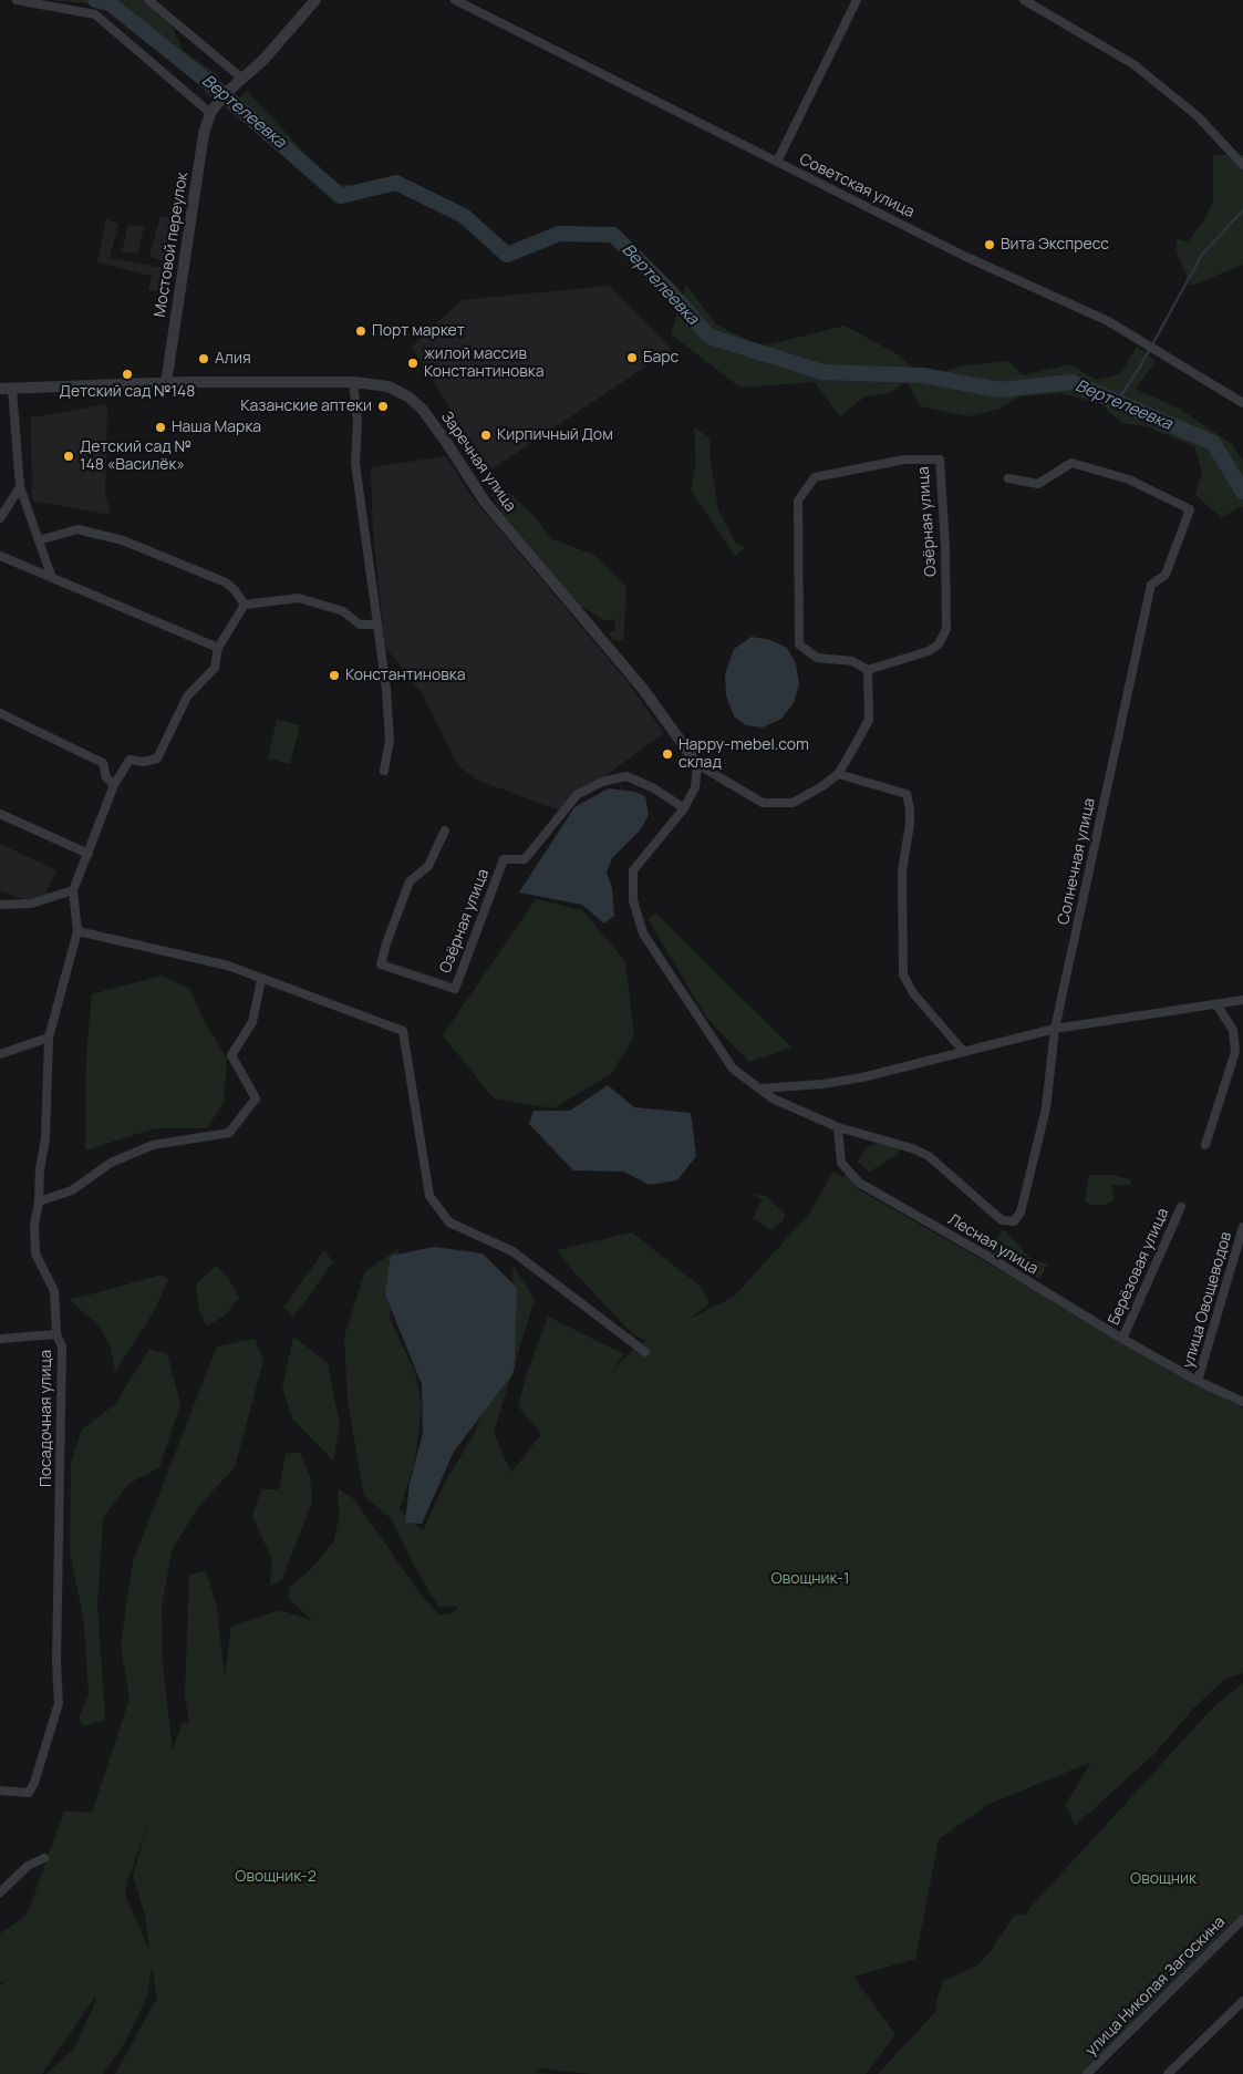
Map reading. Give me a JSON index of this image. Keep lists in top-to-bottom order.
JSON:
{
  "streets": {
    "street": [
      "Советская улица",
      "Мостовой переулок",
      "Заречная улица",
      "Озёрная улица",
      "Солнечная улица",
      "Лесная улица",
      "Берёзовая улица",
      "улица Овощеводов",
      "Посадочная улица",
      "улица Николая Загоскина"
    ]
  },
  "crossings": [
    ["Мостовой переулок", "Заречная улица"],
    ["Солнечная улица", "Лесная улица"],
    ["Лесная улица", "Берёзовая улица"],
    ["Лесная улица", "улица Овощеводов"]
  ],
  "water": ["Вертелеевка"],
  "parks": ["Овощник-1", "Овощник-2", "Овощник"],
  "places": [
    "Вита Экспресс",
    "Порт маркет",
    "Барс",
    "Алия",
    "жилой массив Константиновка",
    "Детский сад №148",
    "Казанские аптеки",
    "Наша Марка",
    "Кирпичный Дом",
    "Детский сад № 148 «Василёк»",
    "Константиновка",
    "Happy-mebel.com склад"
  ]
}
